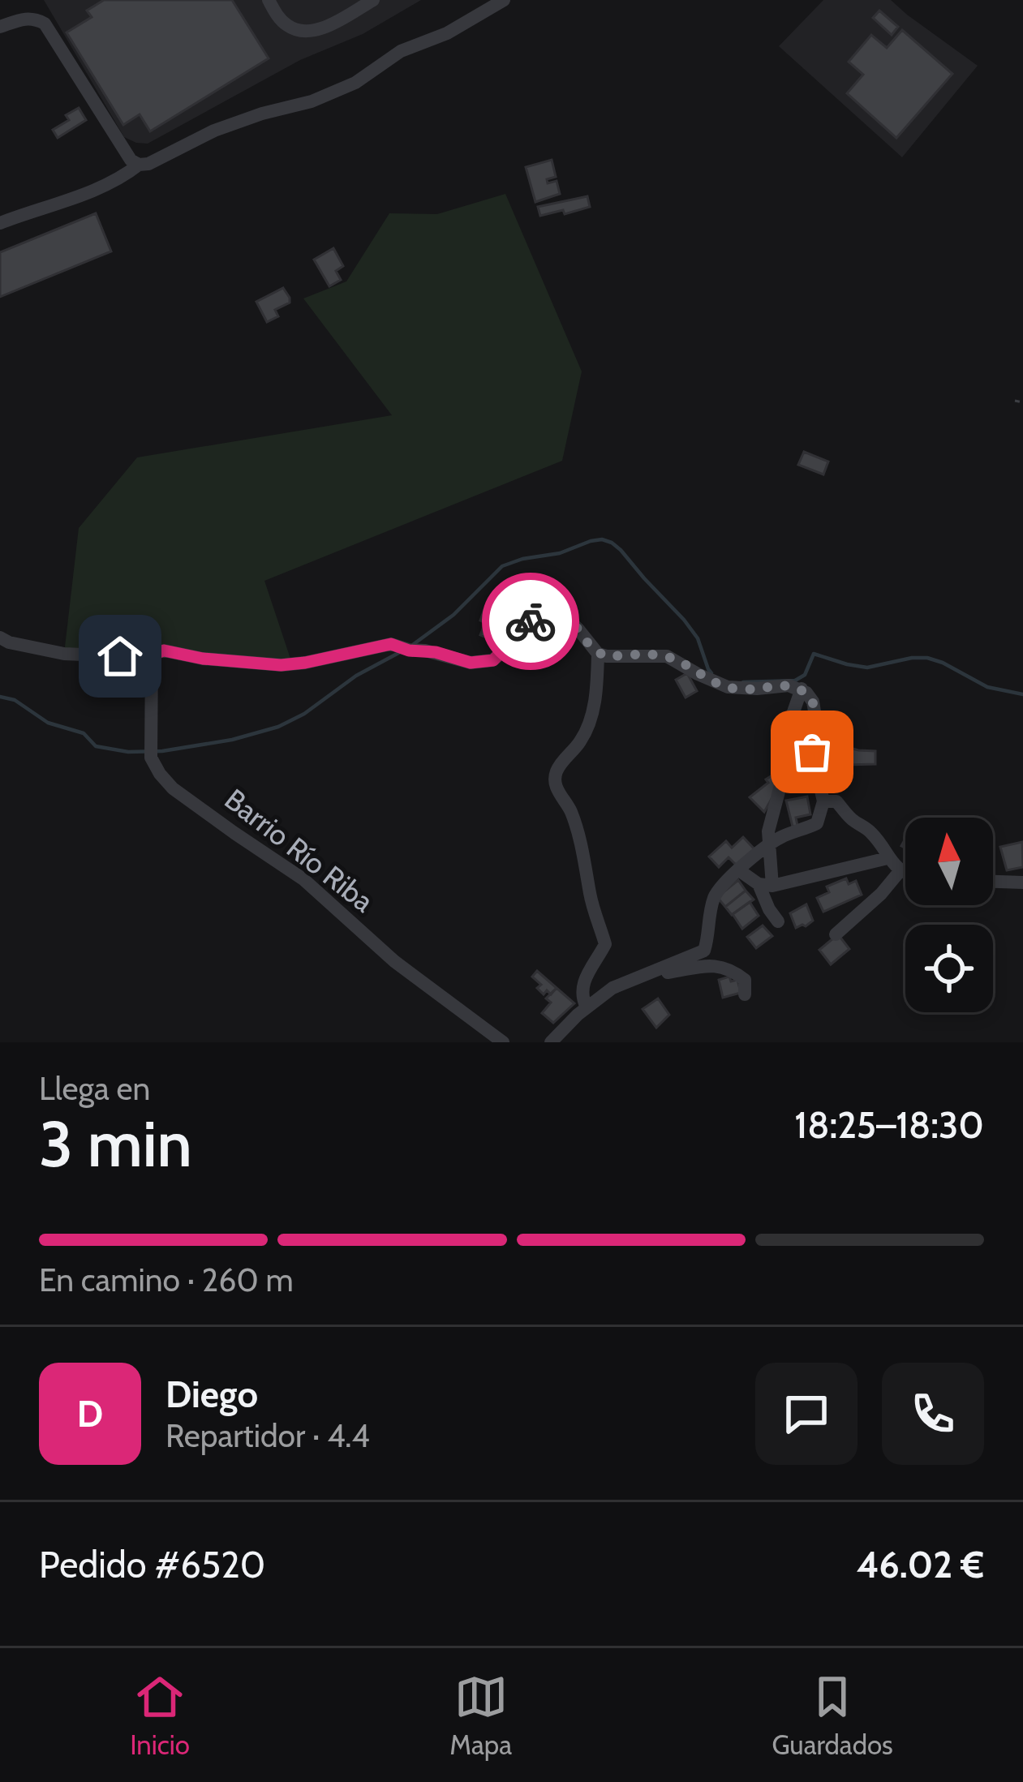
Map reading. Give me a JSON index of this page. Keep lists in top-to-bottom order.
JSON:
{
  "streets": {
    "street": ["Barrio Río Riba"]
  },
  "north": "top",
  "page": {
    "heading": ["3 min", "Llega en", "18:25–18:30"],
    "panel": [
      "Diego",
      "Repartidor · 4.4",
      "Pedido #6520",
      "46.02 €"
    ],
    "bar": "En camino · 260 m",
    "round": "D",
    "tabs": ["Inicio", "Mapa", "Guardados"]
  }
}
